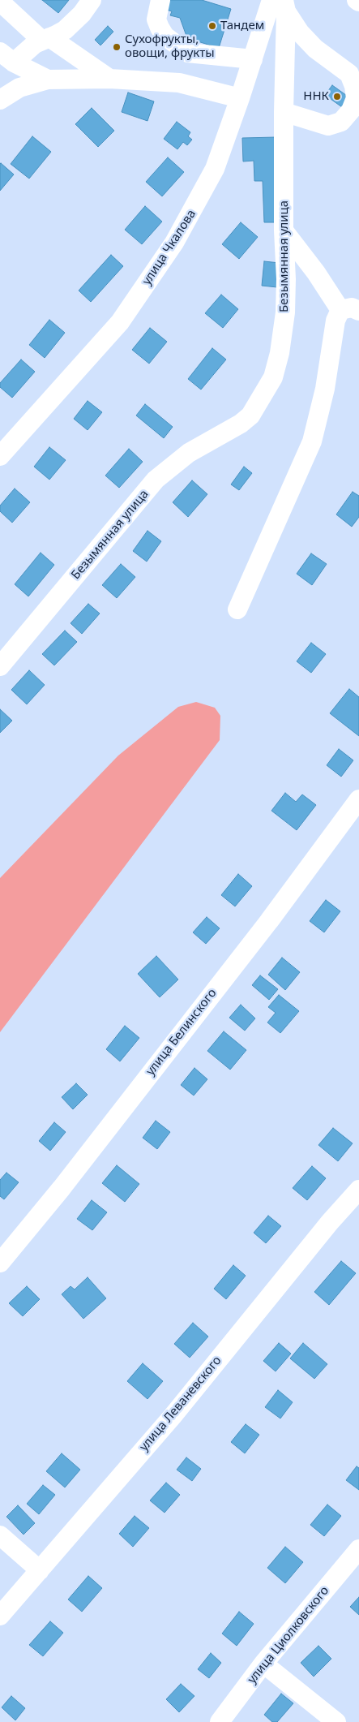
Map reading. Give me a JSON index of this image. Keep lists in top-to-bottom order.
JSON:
{
  "streets": {
    "street": [
      "улица Чкалова",
      "Безымянная улица",
      "улица Белинского",
      "улица Леваневского",
      "улица Циолковского"
    ]
  },
  "crossings": [
    ["улица Чкалова", "Безымянная улица"]
  ],
  "places": ["Тандем", "Сухофрукты, овощи, фрукты", "ННК"]
}
